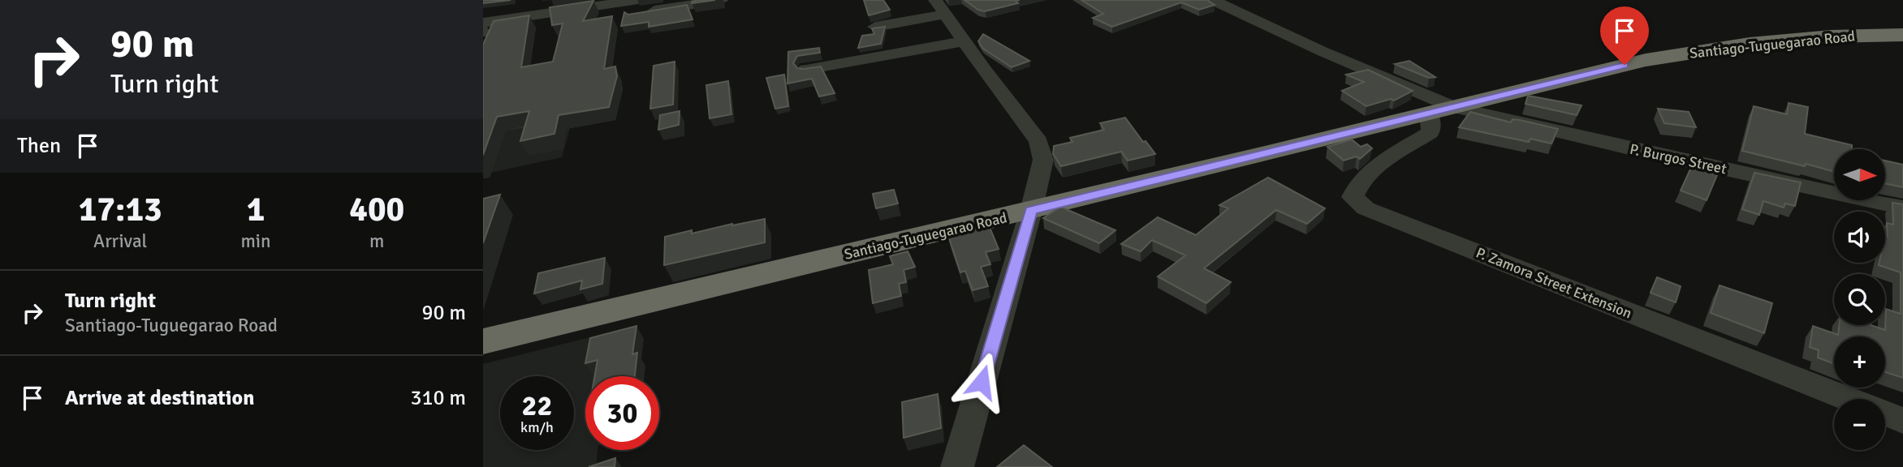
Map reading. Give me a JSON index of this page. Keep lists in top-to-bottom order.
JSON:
{
  "streets": {
    "highway": ["Santiago-Tuguegarao Road"],
    "street": ["P. Burgos Street", "P. Zamora Street Extension"]
  },
  "crossings": [
    ["Santiago-Tuguegarao Road", "P. Burgos Street"],
    ["Santiago-Tuguegarao Road", "P. Zamora Street Extension"],
    ["P. Burgos Street", "P. Zamora Street Extension"]
  ],
  "north": "right",
  "page": {
    "turn": ["90 m", "Turn right"],
    "then": "Then",
    "map_buttons": ["+", "−"],
    "eta": [
      "17:13",
      "Arrival",
      "1",
      "min",
      "400",
      "m"
    ],
    "list": [
      {
        "name": "Turn right",
        "note": "Santiago-Tuguegarao Road",
        "value": "90 m"
      },
      {
        "name": "Arrive at destination",
        "value": "310 m"
      }
    ],
    "speed": "22 km/h",
    "limit": "30"
  }
}
